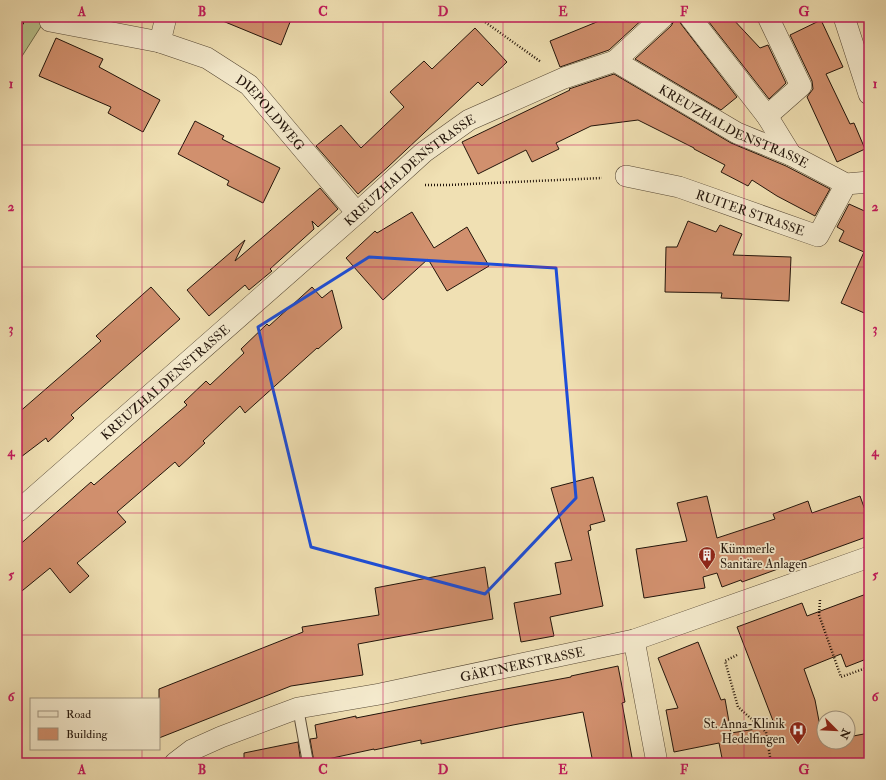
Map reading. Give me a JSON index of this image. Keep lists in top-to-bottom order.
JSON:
{
  "streets": {
    "street": [
      "DIEPOLDWEG",
      "KREUZHALDENSTRASSE",
      "RUITER STRASSE",
      "GÄRTNERSTRASSE"
    ]
  },
  "crossings": [
    ["DIEPOLDWEG", "KREUZHALDENSTRASSE"],
    ["KREUZHALDENSTRASSE", "RUITER STRASSE"]
  ],
  "places": {
    "building": ["Kümmerle Sanitäre Anlagen"],
    "hospital": ["St. Anna-Klinik Hedelfingen"]
  },
  "legend": ["Road", "Building"],
  "north": "bottom right",
  "grid": {
    "columns": [
      "A",
      "B",
      "C",
      "D",
      "E",
      "F",
      "G"
    ],
    "rows": [
      "1",
      "2",
      "3",
      "4",
      "5",
      "6"
    ]
  }
}
